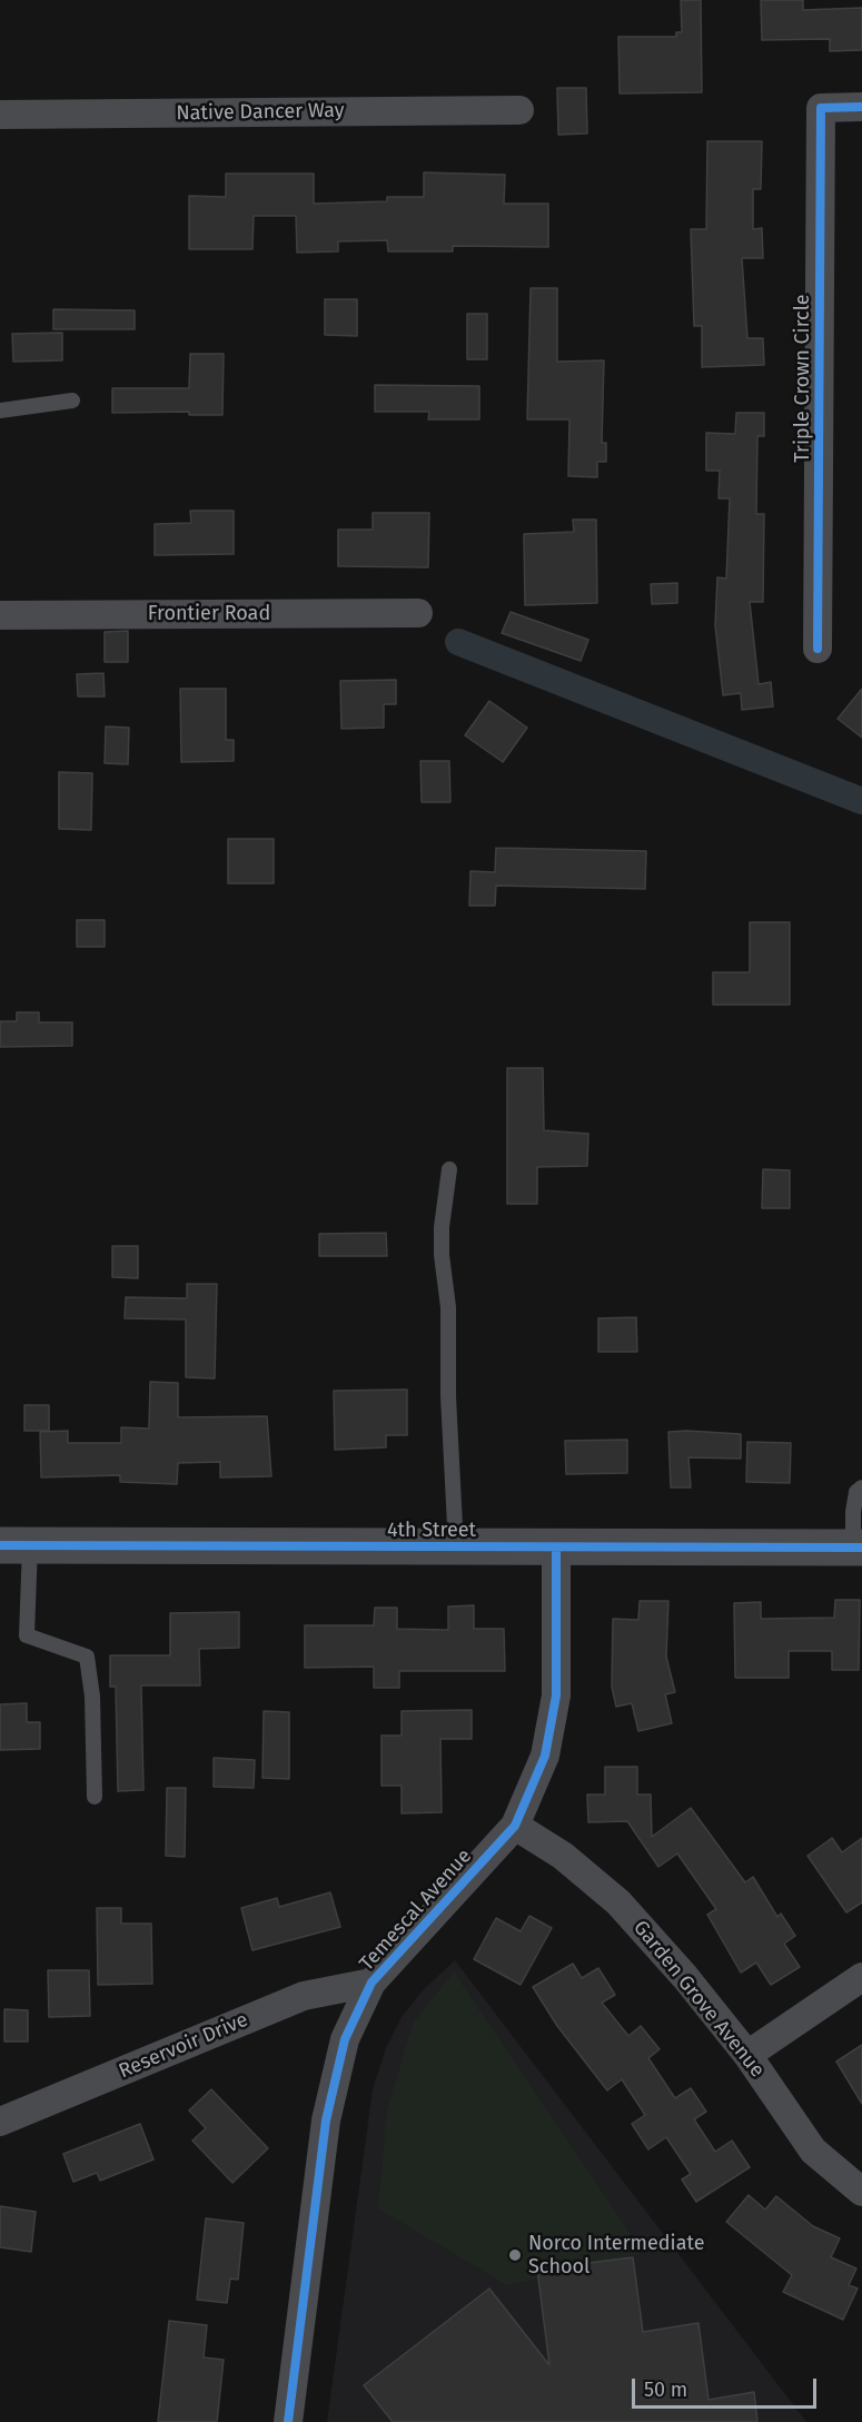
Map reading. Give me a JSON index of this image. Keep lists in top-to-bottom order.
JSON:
{
  "streets": {
    "street": [
      "Native Dancer Way",
      "Triple Crown Circle",
      "Frontier Road",
      "4th Street",
      "Temescal Avenue",
      "Garden Grove Avenue",
      "Reservoir Drive"
    ]
  },
  "crossings": [
    ["4th Street", "Temescal Avenue"],
    ["Temescal Avenue", "Garden Grove Avenue"],
    ["Temescal Avenue", "Reservoir Drive"]
  ],
  "places": ["Norco Intermediate School"],
  "scale_bar": "50 m"
}
